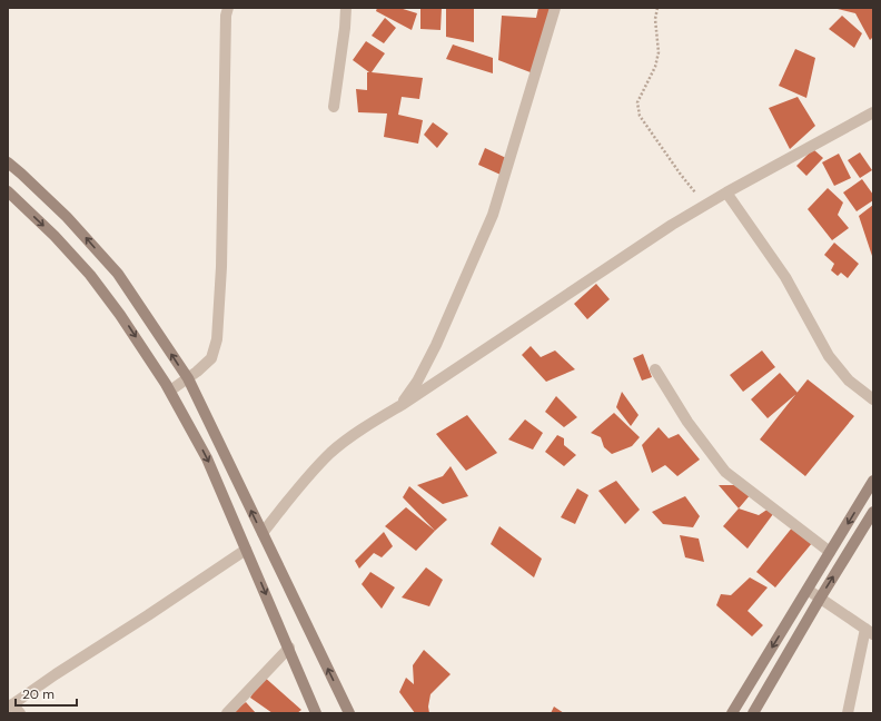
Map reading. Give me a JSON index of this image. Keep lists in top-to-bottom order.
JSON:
{
  "scale_bar": "20 m"
}
